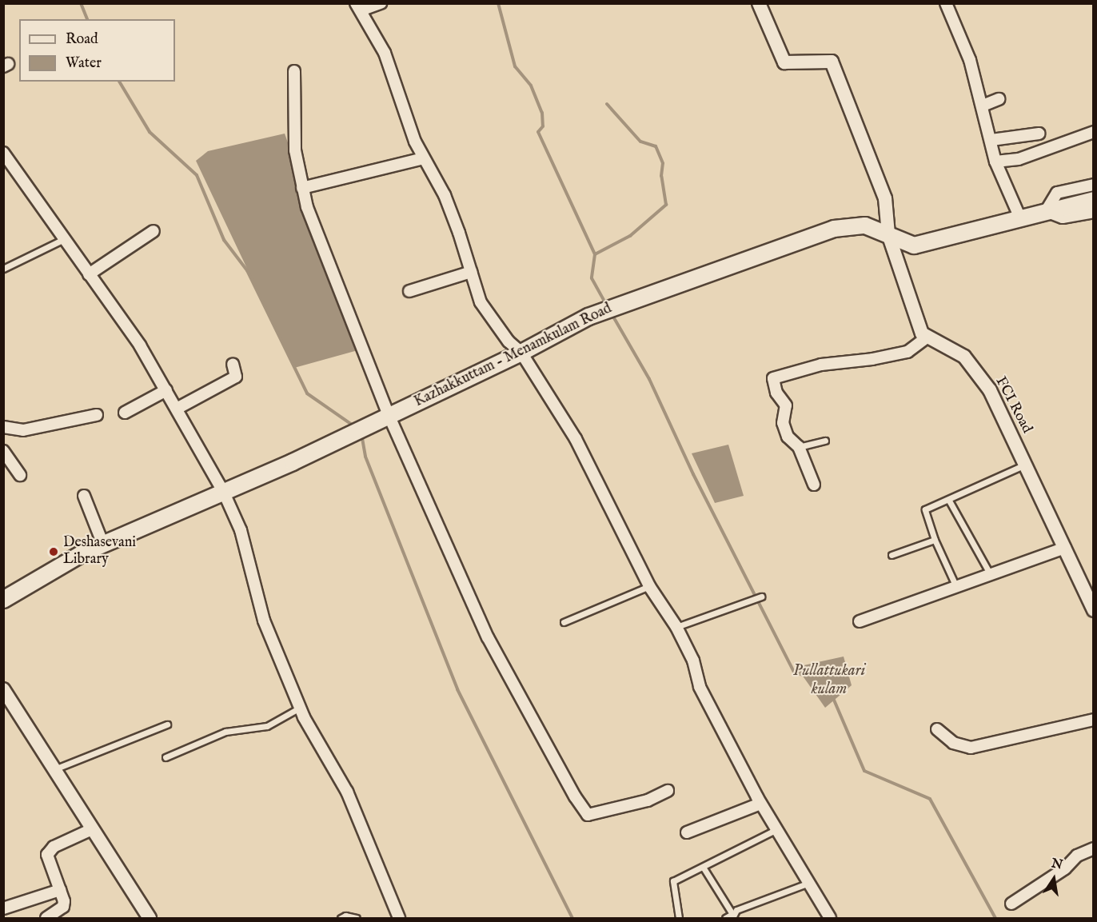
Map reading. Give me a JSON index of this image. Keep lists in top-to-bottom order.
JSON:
{
  "streets": {
    "main road": ["Kazhakkuttam - Menamkulam Road"],
    "street": ["FCI Road"]
  },
  "water": ["Pullattukari kulam"],
  "places": ["Deshasevani Library"],
  "legend": ["Road", "Water"],
  "north": "top"
}
